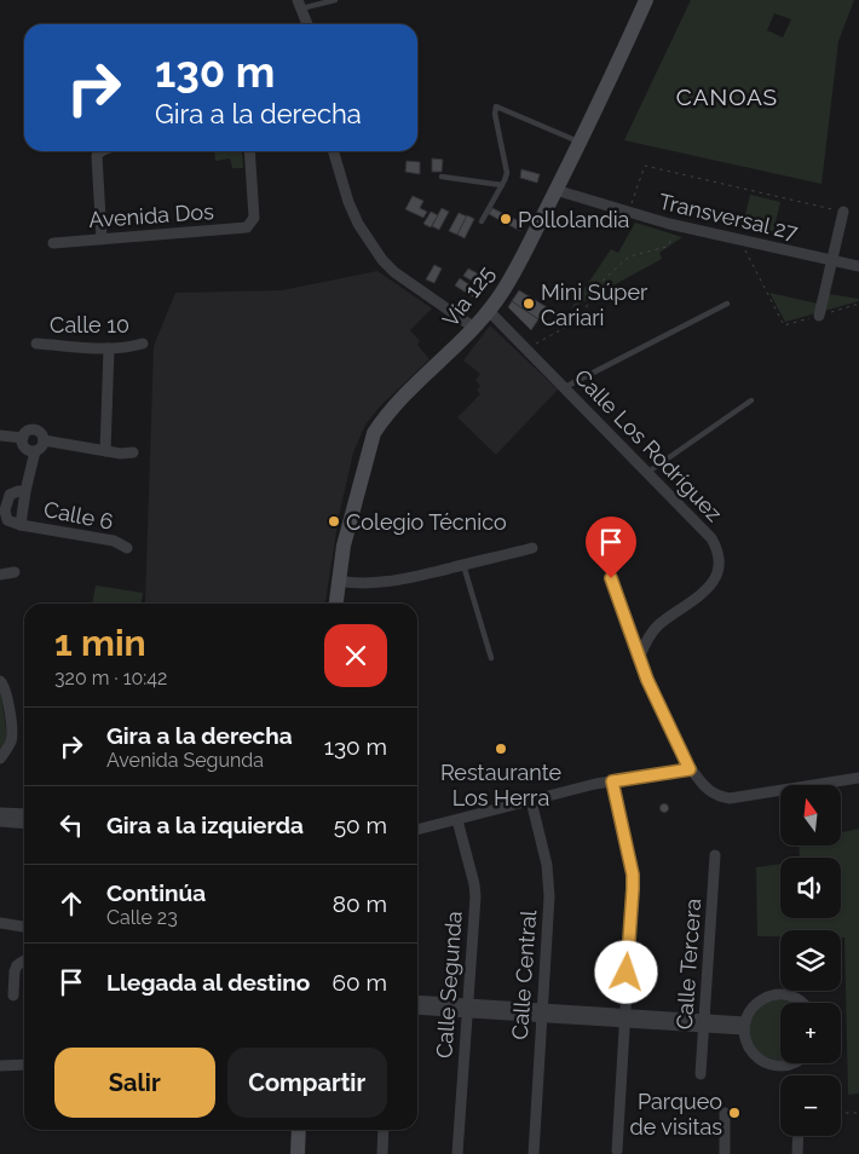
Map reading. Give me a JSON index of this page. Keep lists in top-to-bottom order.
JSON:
{
  "streets": {
    "main road": ["Vía 125"],
    "street": [
      "Avenida Dos",
      "Transversal 27",
      "Calle 10",
      "Calle Los Rodríguez",
      "Calle 6",
      "Calle Tercera",
      "Calle Central",
      "Calle Segunda"
    ]
  },
  "crossings": [
    ["Transversal 27", "Vía 125"],
    ["Vía 125", "Calle Los Rodríguez"]
  ],
  "districts": ["CANOAS"],
  "places": [
    "Pollolandia",
    "Mini Súper Cariari",
    "Colegio Técnico",
    "Restaurante Los Herra",
    "Parqueo de visitas"
  ],
  "north": "top",
  "page": {
    "turn": ["130 m", "Gira a la derecha"],
    "heading": ["1 min", "320 m · 10:42"],
    "list": [
      {
        "name": "Gira a la derecha",
        "note": "Avenida Segunda",
        "value": "130 m"
      },
      {
        "name": "Gira a la izquierda",
        "value": "50 m"
      },
      {
        "name": "Continúa",
        "note": "Calle 23",
        "value": "80 m"
      },
      {
        "name": "Llegada al destino",
        "value": "60 m"
      }
    ],
    "map_buttons": ["+", "−"],
    "buttons": ["Salir", "Compartir"]
  }
}
